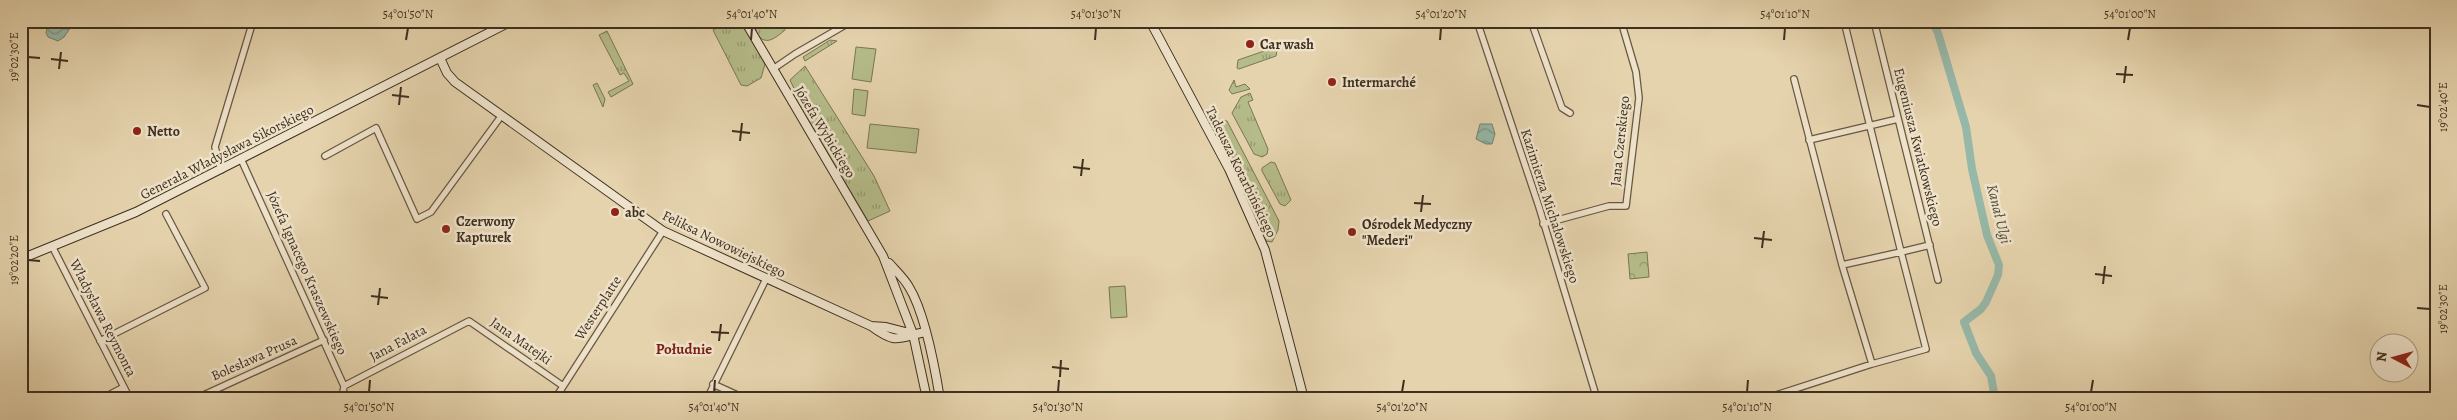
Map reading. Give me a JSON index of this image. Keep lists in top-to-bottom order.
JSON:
{
  "streets": {
    "street": [
      "Józefa Wybickiego",
      "Jana Czerskiego",
      "Eugeniusza Kwiatkowskiego",
      "Generała Władysława Sikorskiego",
      "Tadeusza Kotarbińskiego",
      "Kazimierza Michałowskiego",
      "Feliksa Nowowiejskiego",
      "Józefa Ignacego Kraszewskiego",
      "Westerplatte",
      "Władysława Reymonta",
      "Jana Matejki",
      "Jana Fałata",
      "Bolesława Prusa"
    ]
  },
  "crossings": [
    ["Józefa Wybickiego", "Feliksa Nowowiejskiego"],
    ["Jana Czerskiego", "Kazimierza Michałowskiego"],
    ["Generała Władysława Sikorskiego", "Feliksa Nowowiejskiego"],
    ["Generała Władysława Sikorskiego", "Józefa Ignacego Kraszewskiego"],
    ["Generała Władysława Sikorskiego", "Władysława Reymonta"],
    ["Feliksa Nowowiejskiego", "Westerplatte"],
    ["Józefa Ignacego Kraszewskiego", "Jana Fałata"],
    ["Józefa Ignacego Kraszewskiego", "Bolesława Prusa"],
    ["Westerplatte", "Jana Matejki"],
    ["Jana Matejki", "Jana Fałata"]
  ],
  "districts": ["Południe"],
  "water": ["Kanał Ulgi"],
  "places": [
    "Car wash",
    "Intermarché",
    "Netto",
    "abc",
    "Czerwony Kapturek",
    "Ośrodek Medyczny \"Mederi\""
  ],
  "north": "left",
  "coordinates": [
    "54°01'50\"N",
    "54°01'40\"N",
    "54°01'30\"N",
    "54°01'20\"N",
    "54°01'10\"N",
    "54°01'00\"N",
    "19°02'30\"E",
    "19°02'40\"E",
    "19°02'20\"E"
  ]
}
